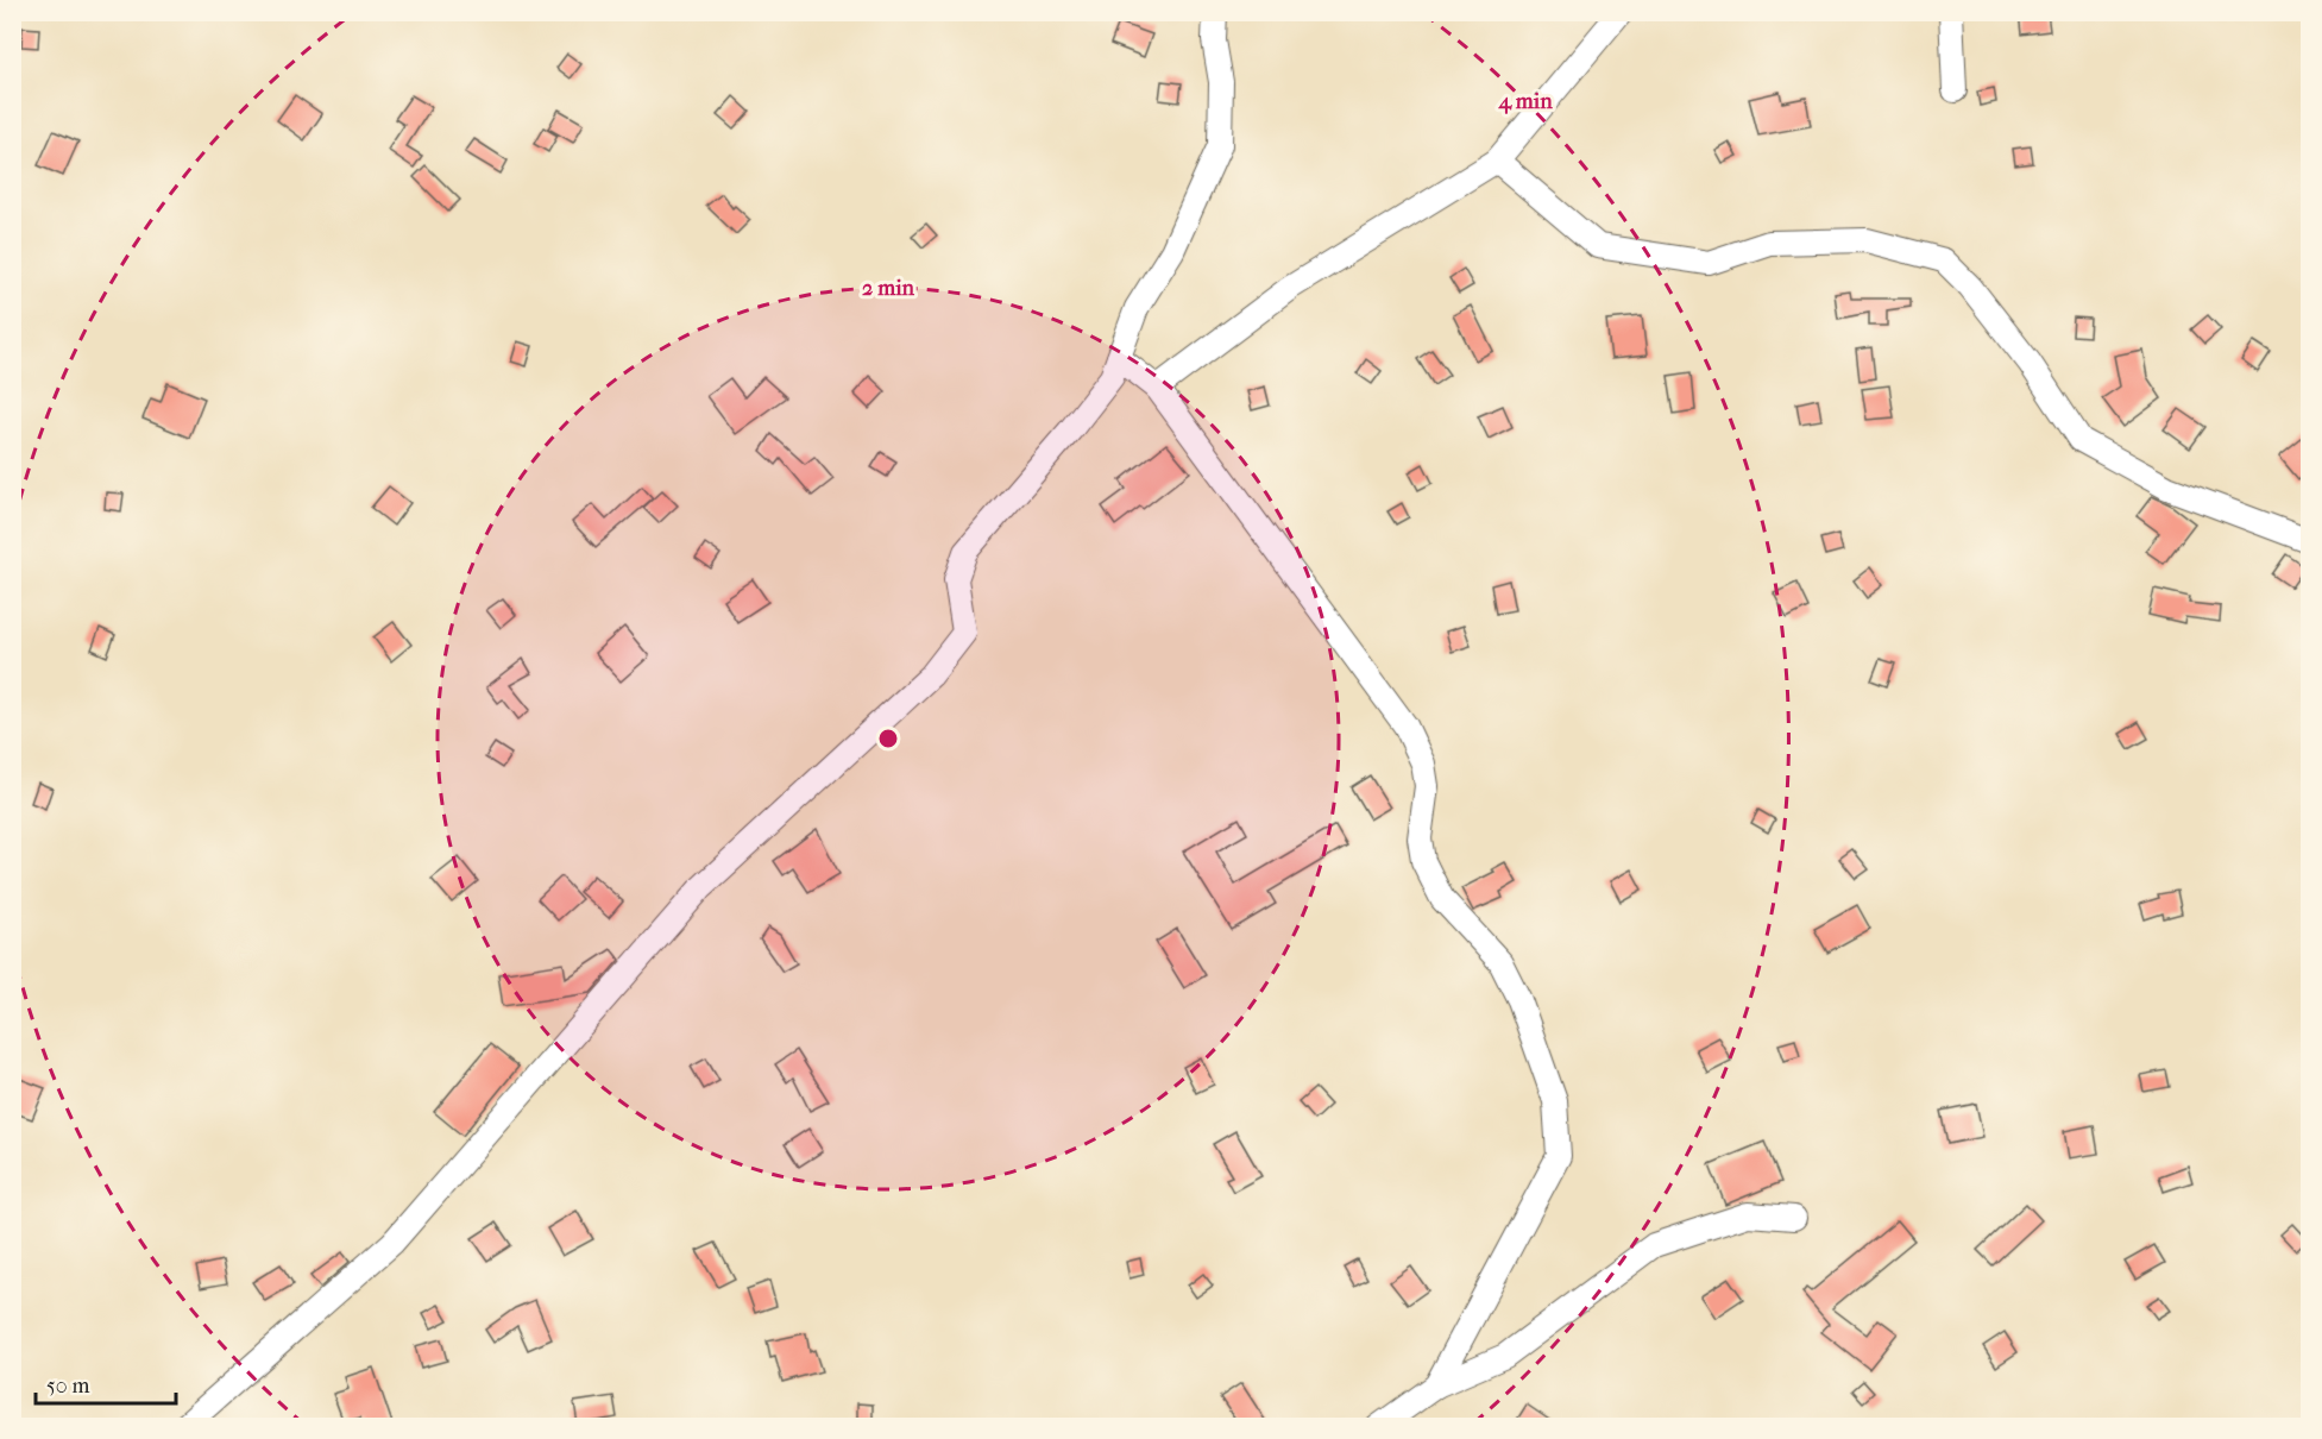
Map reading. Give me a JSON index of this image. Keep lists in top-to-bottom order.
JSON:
{
  "scale_bar": "50 m",
  "rings": ["4 min", "2 min"]
}
